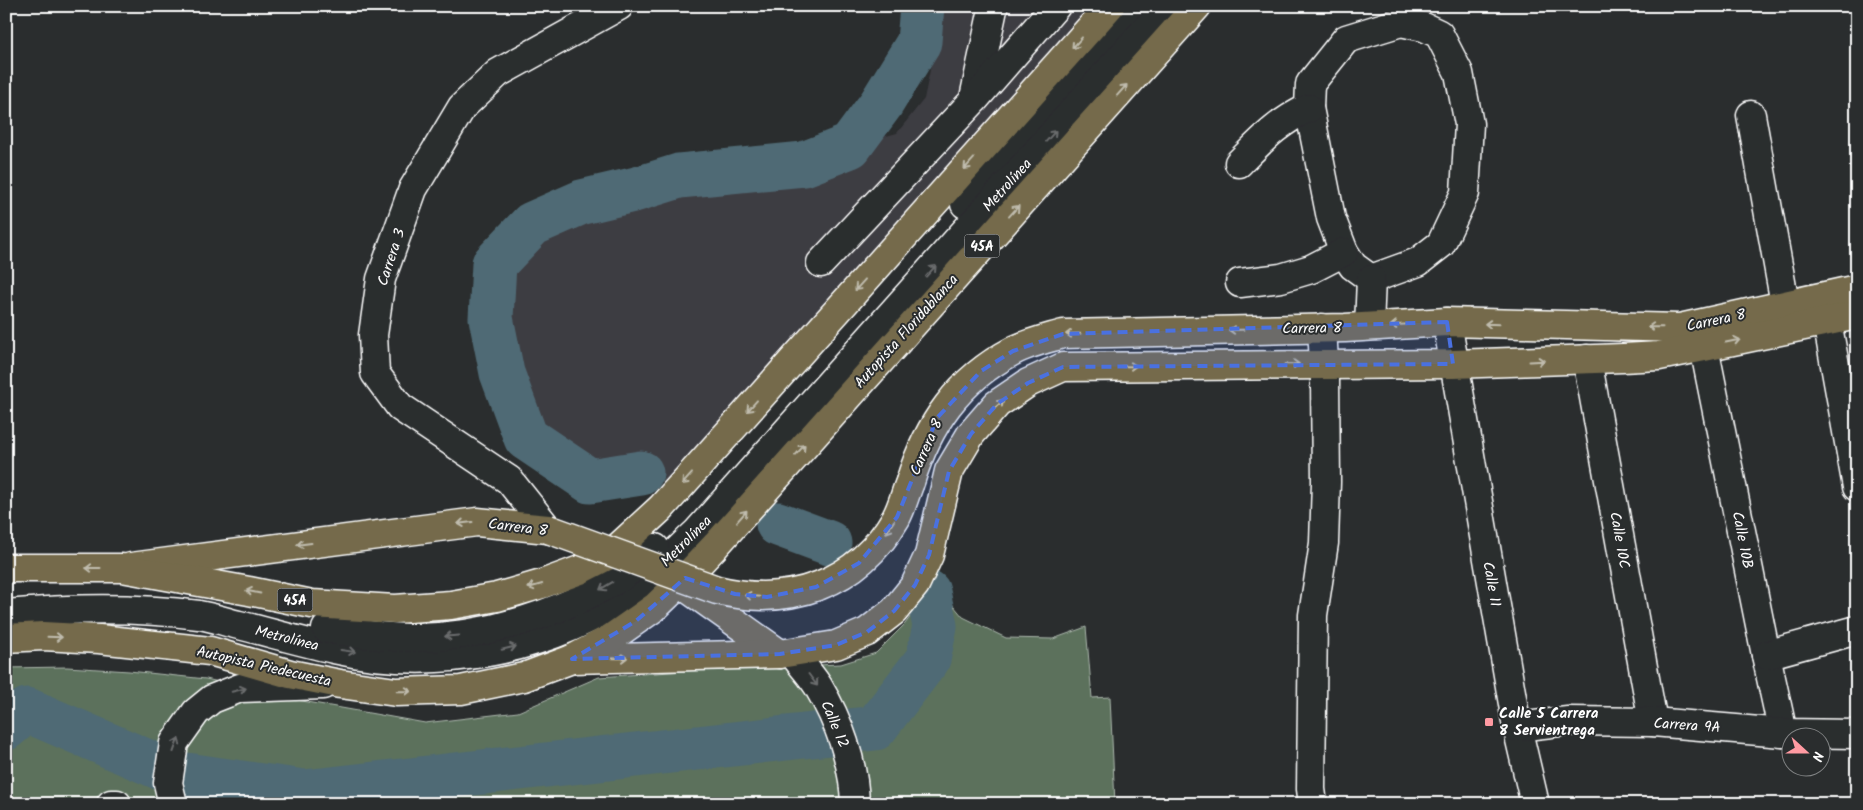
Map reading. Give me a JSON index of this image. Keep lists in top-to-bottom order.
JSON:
{
  "streets": {
    "main road": [
      "45A",
      "Carrera 8",
      "Autopista Floridablanca",
      "Autopista Piedecuesta"
    ],
    "street": [
      "Metrolínea",
      "Carrera 3",
      "Calle 10C",
      "Calle 10B",
      "Calle 11",
      "Calle 12",
      "Carrera 9A"
    ]
  },
  "crossings": [
    ["Metrolínea", "45A"],
    ["Metrolínea", "Autopista Floridablanca"],
    ["Metrolínea", "Autopista Piedecuesta"],
    ["45A", "Carrera 8"],
    ["45A", "Autopista Floridablanca"],
    ["45A", "Autopista Piedecuesta"],
    ["Carrera 3", "Carrera 8"],
    ["Carrera 8", "Calle 10C"],
    ["Carrera 8", "Calle 10B"],
    ["Carrera 8", "Calle 11"],
    ["Carrera 8", "Autopista Piedecuesta"],
    ["Carrera 8", "Calle 12"],
    ["Autopista Floridablanca", "Autopista Piedecuesta"],
    ["Calle 10C", "Carrera 9A"],
    ["Calle 11", "Carrera 9A"]
  ],
  "one_way": ["Calle 12"],
  "places": {
    "transit": ["Calle 5 Carrera 8 Servientrega"]
  },
  "north": "right"
}
